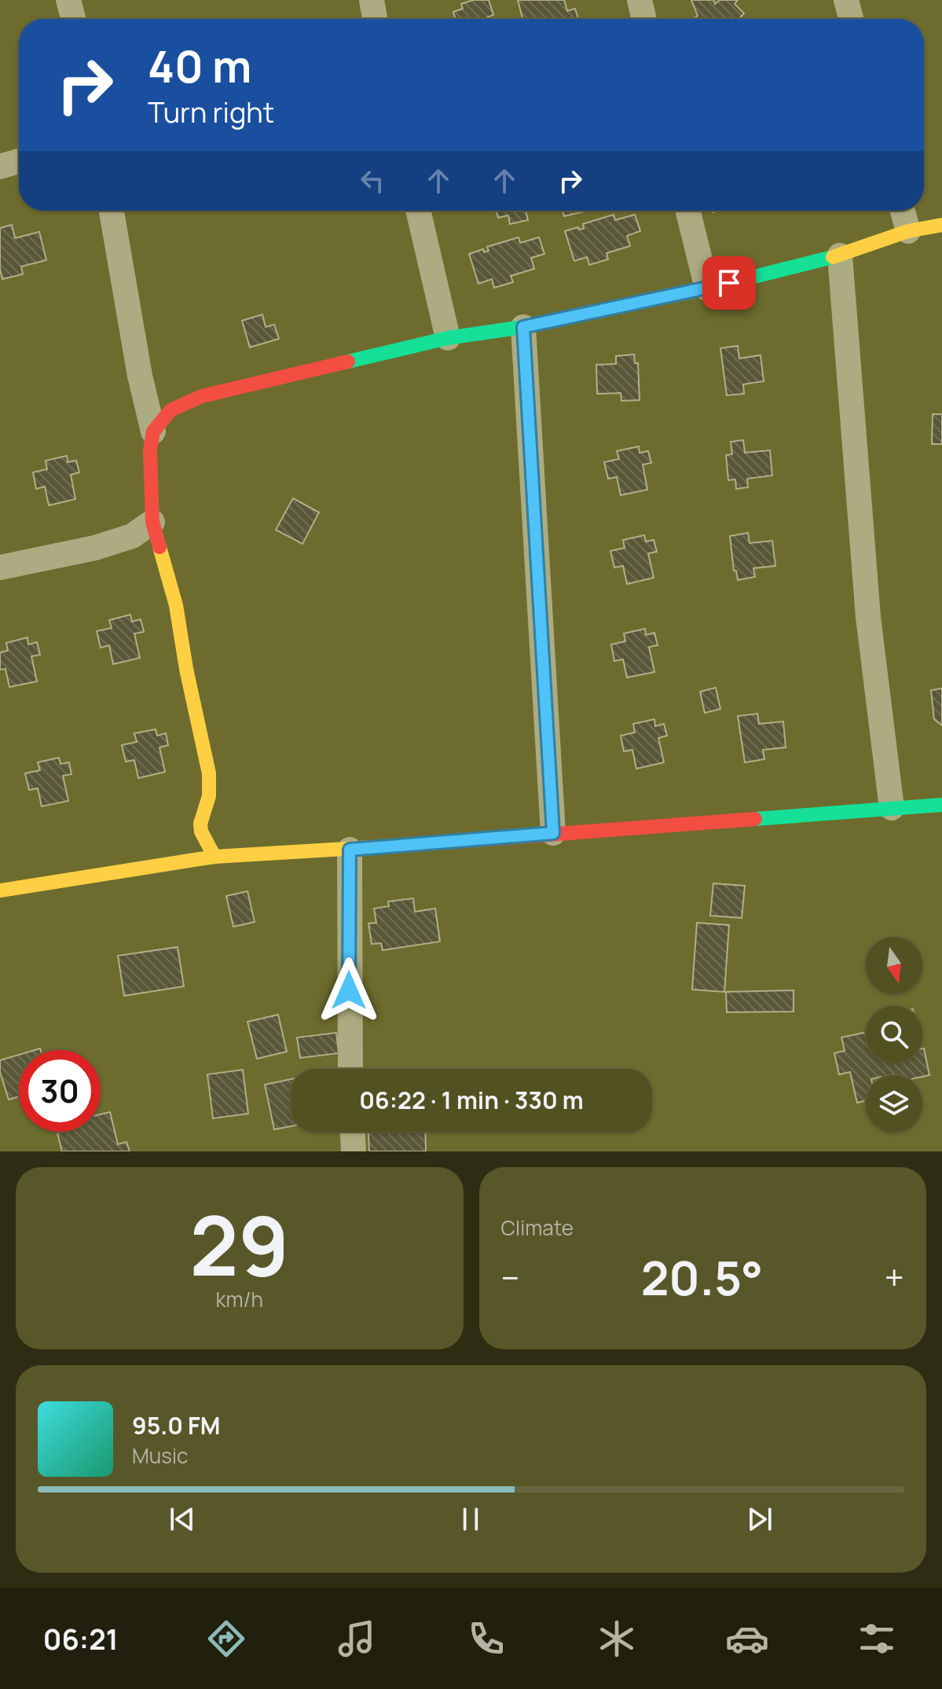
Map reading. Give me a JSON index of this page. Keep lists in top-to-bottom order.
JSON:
{
  "north": "bottom",
  "page": {
    "turn": ["40 m", "Turn right"],
    "limit": "30",
    "trip": "06:22 · 1 min · 330 m",
    "tile": [
      ["29", "km/h"],
      "Climate"
    ],
    "heat": ["−", "20.5°", "+"],
    "song": ["95.0 FM", "Music"],
    "tabs": "06:21"
  }
}
